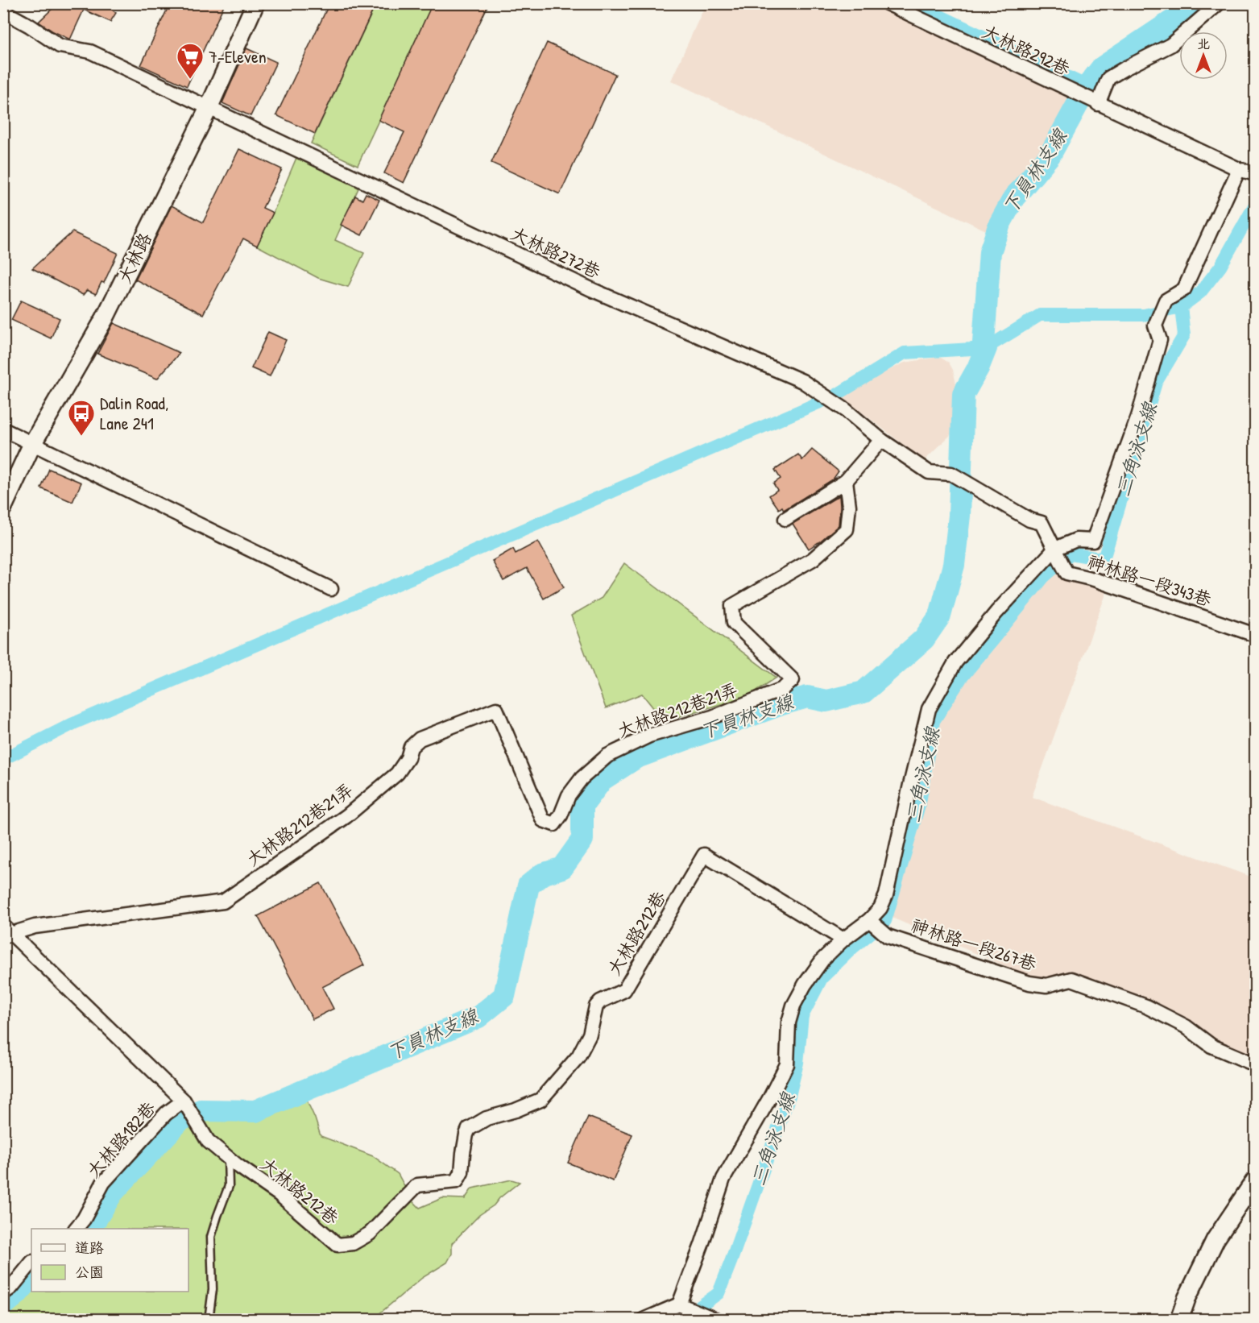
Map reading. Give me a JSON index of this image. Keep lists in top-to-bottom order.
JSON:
{
  "streets": {
    "street": [
      "大林路292巷",
      "大林路272巷",
      "大林路",
      "神林路一段343巷",
      "大林路212巷21弄",
      "大林路212巷",
      "神林路一段267巷",
      "大林路182巷"
    ]
  },
  "crossings": [
    ["大林路272巷", "大林路"],
    ["大林路272巷", "神林路一段343巷"],
    ["大林路212巷21弄", "大林路212巷"],
    ["大林路212巷", "大林路182巷"]
  ],
  "water": ["下員林支線", "三角泳支線"],
  "places": {
    "supermarket": ["7-Eleven"],
    "bus stop": ["Dalin Road, Lane 241"]
  },
  "legend": ["道路", "公園"],
  "north": "top"
}
